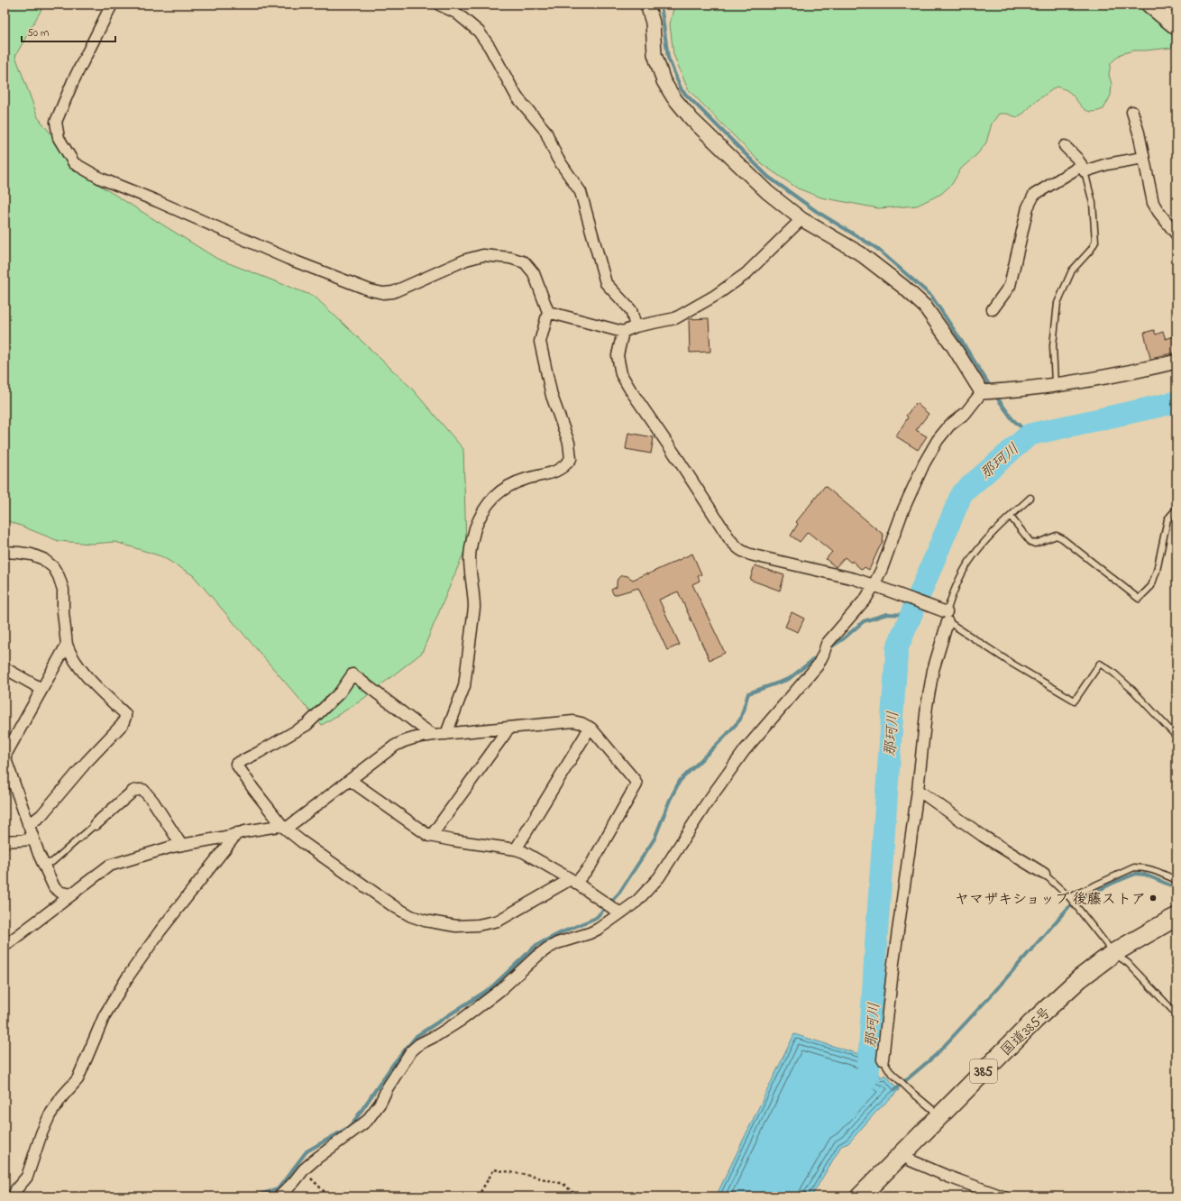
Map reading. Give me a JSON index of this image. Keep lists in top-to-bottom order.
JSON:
{
  "streets": {
    "highway": ["国道385号", "385"]
  },
  "water": ["那珂川"],
  "places": ["ヤマザキショップ 後藤ストア"],
  "scale_bar": "50 m"
}
